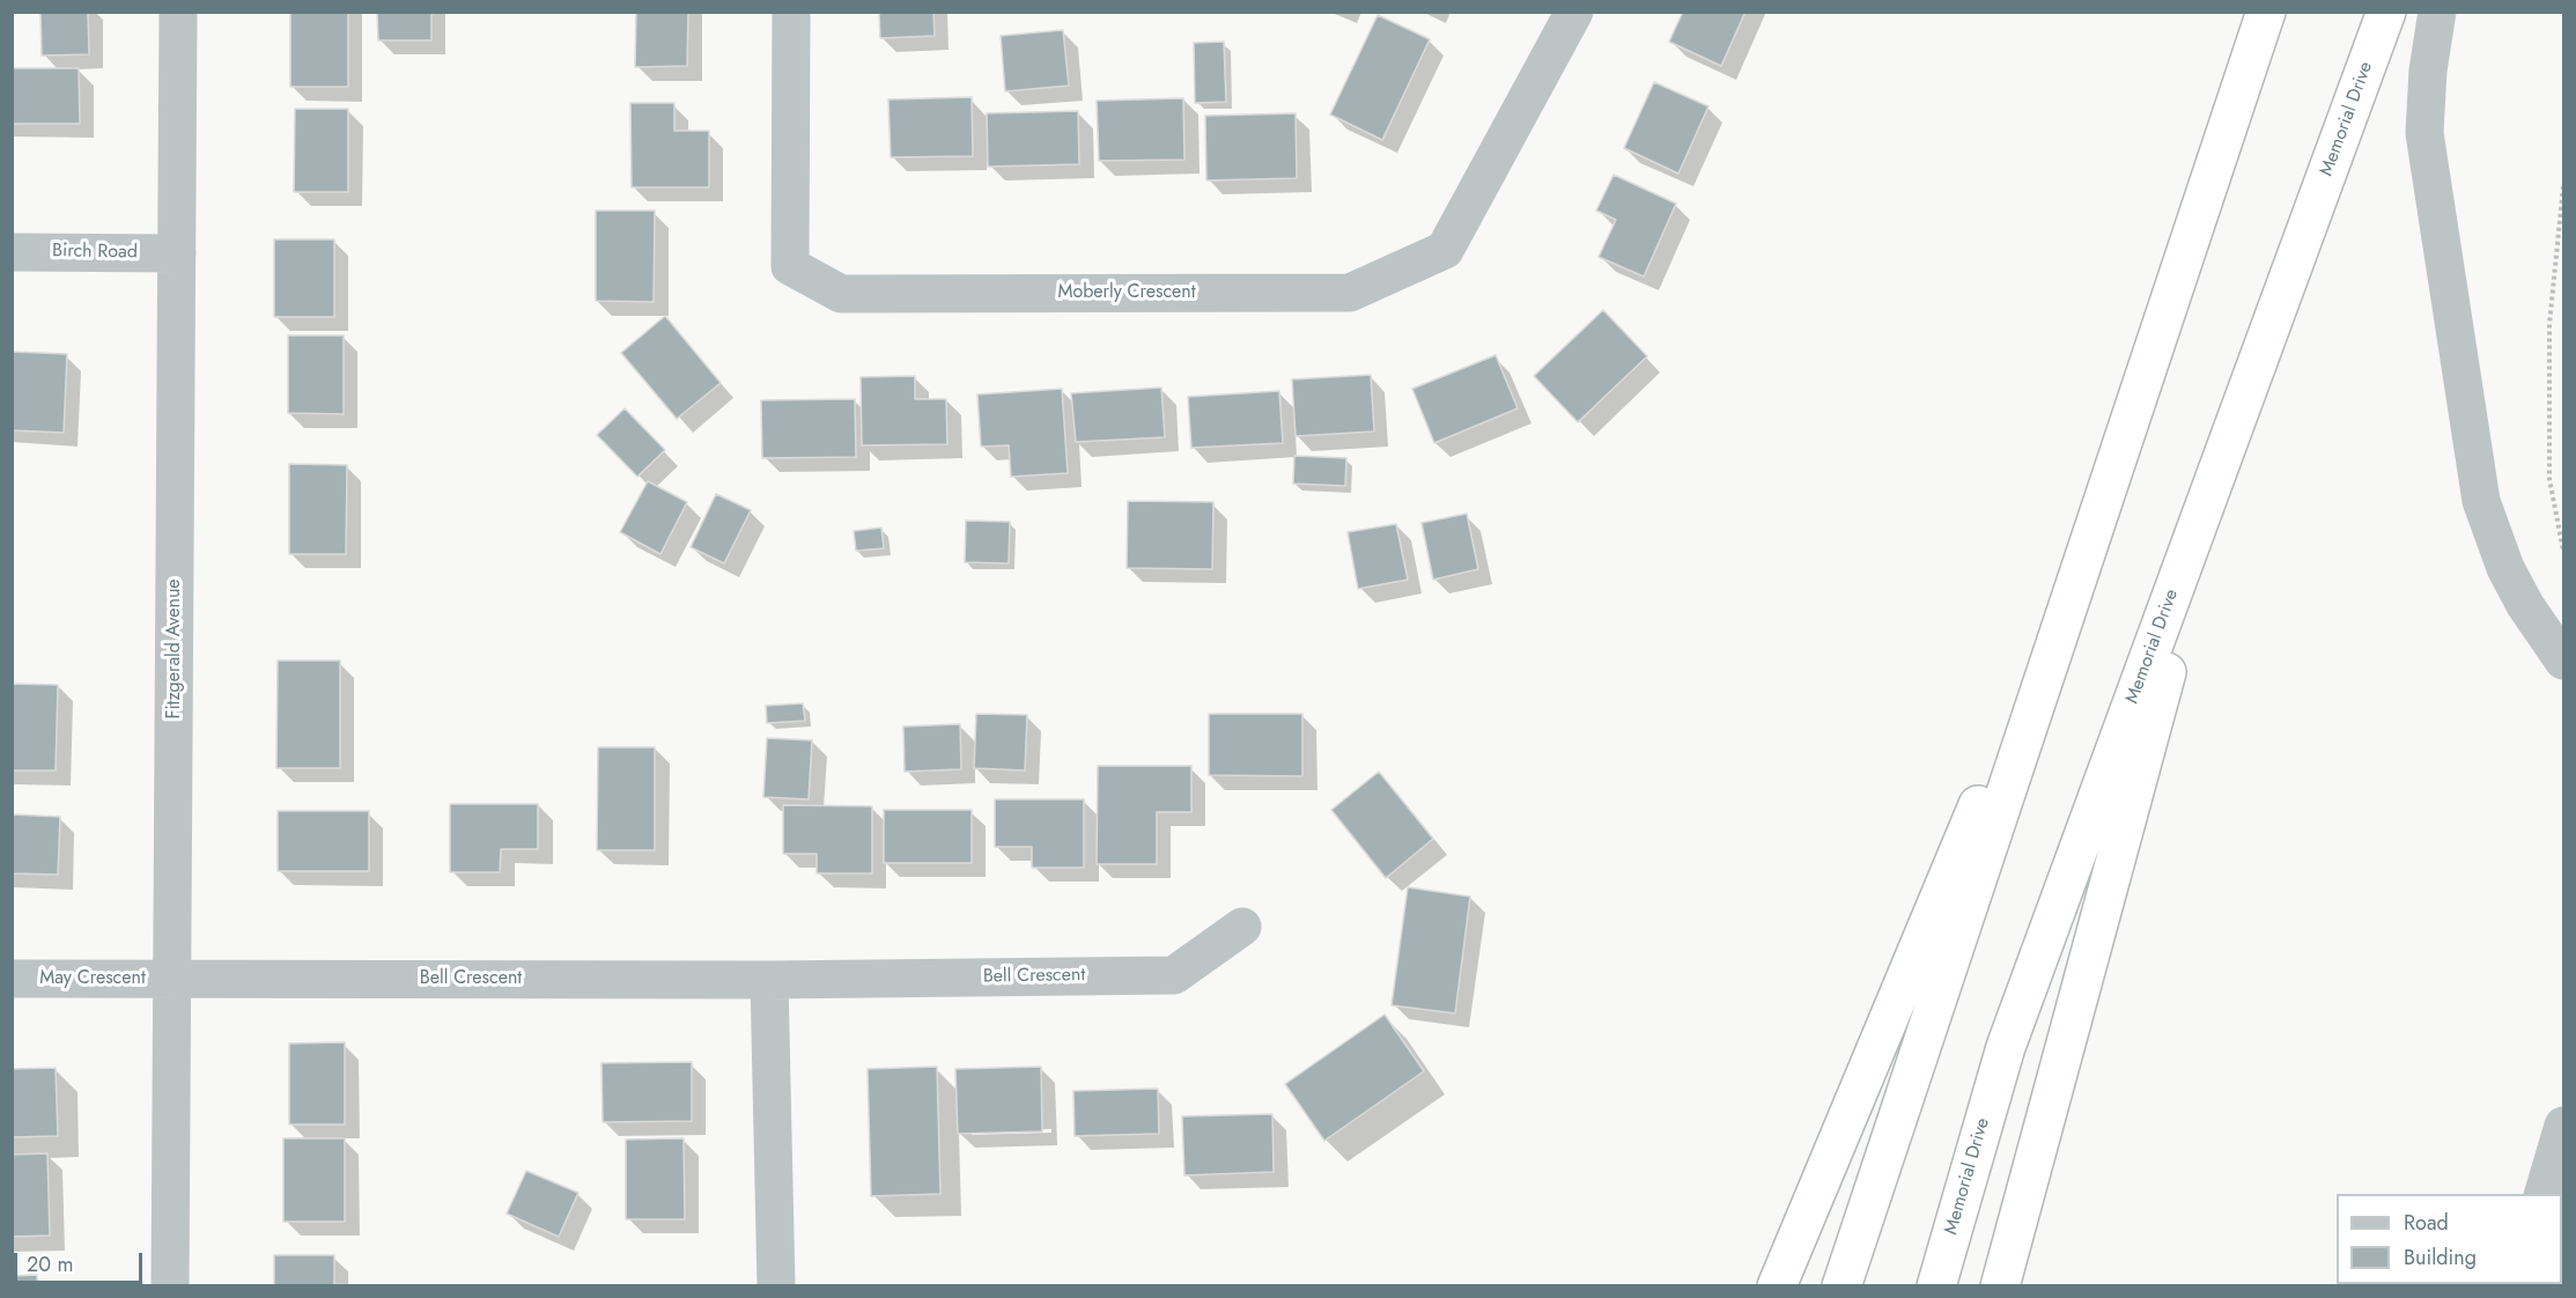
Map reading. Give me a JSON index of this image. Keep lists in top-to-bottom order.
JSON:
{
  "streets": {
    "highway": ["Memorial Drive"],
    "street": [
      "Birch Road",
      "Moberly Crescent",
      "Fitzgerald Avenue",
      "Bell Crescent",
      "May Crescent"
    ]
  },
  "crossings": [
    ["Birch Road", "Fitzgerald Avenue"],
    ["Fitzgerald Avenue", "Bell Crescent"],
    ["Fitzgerald Avenue", "May Crescent"],
    ["Bell Crescent", "May Crescent"]
  ],
  "legend": ["Road", "Building"],
  "scale_bar": "20 m"
}
